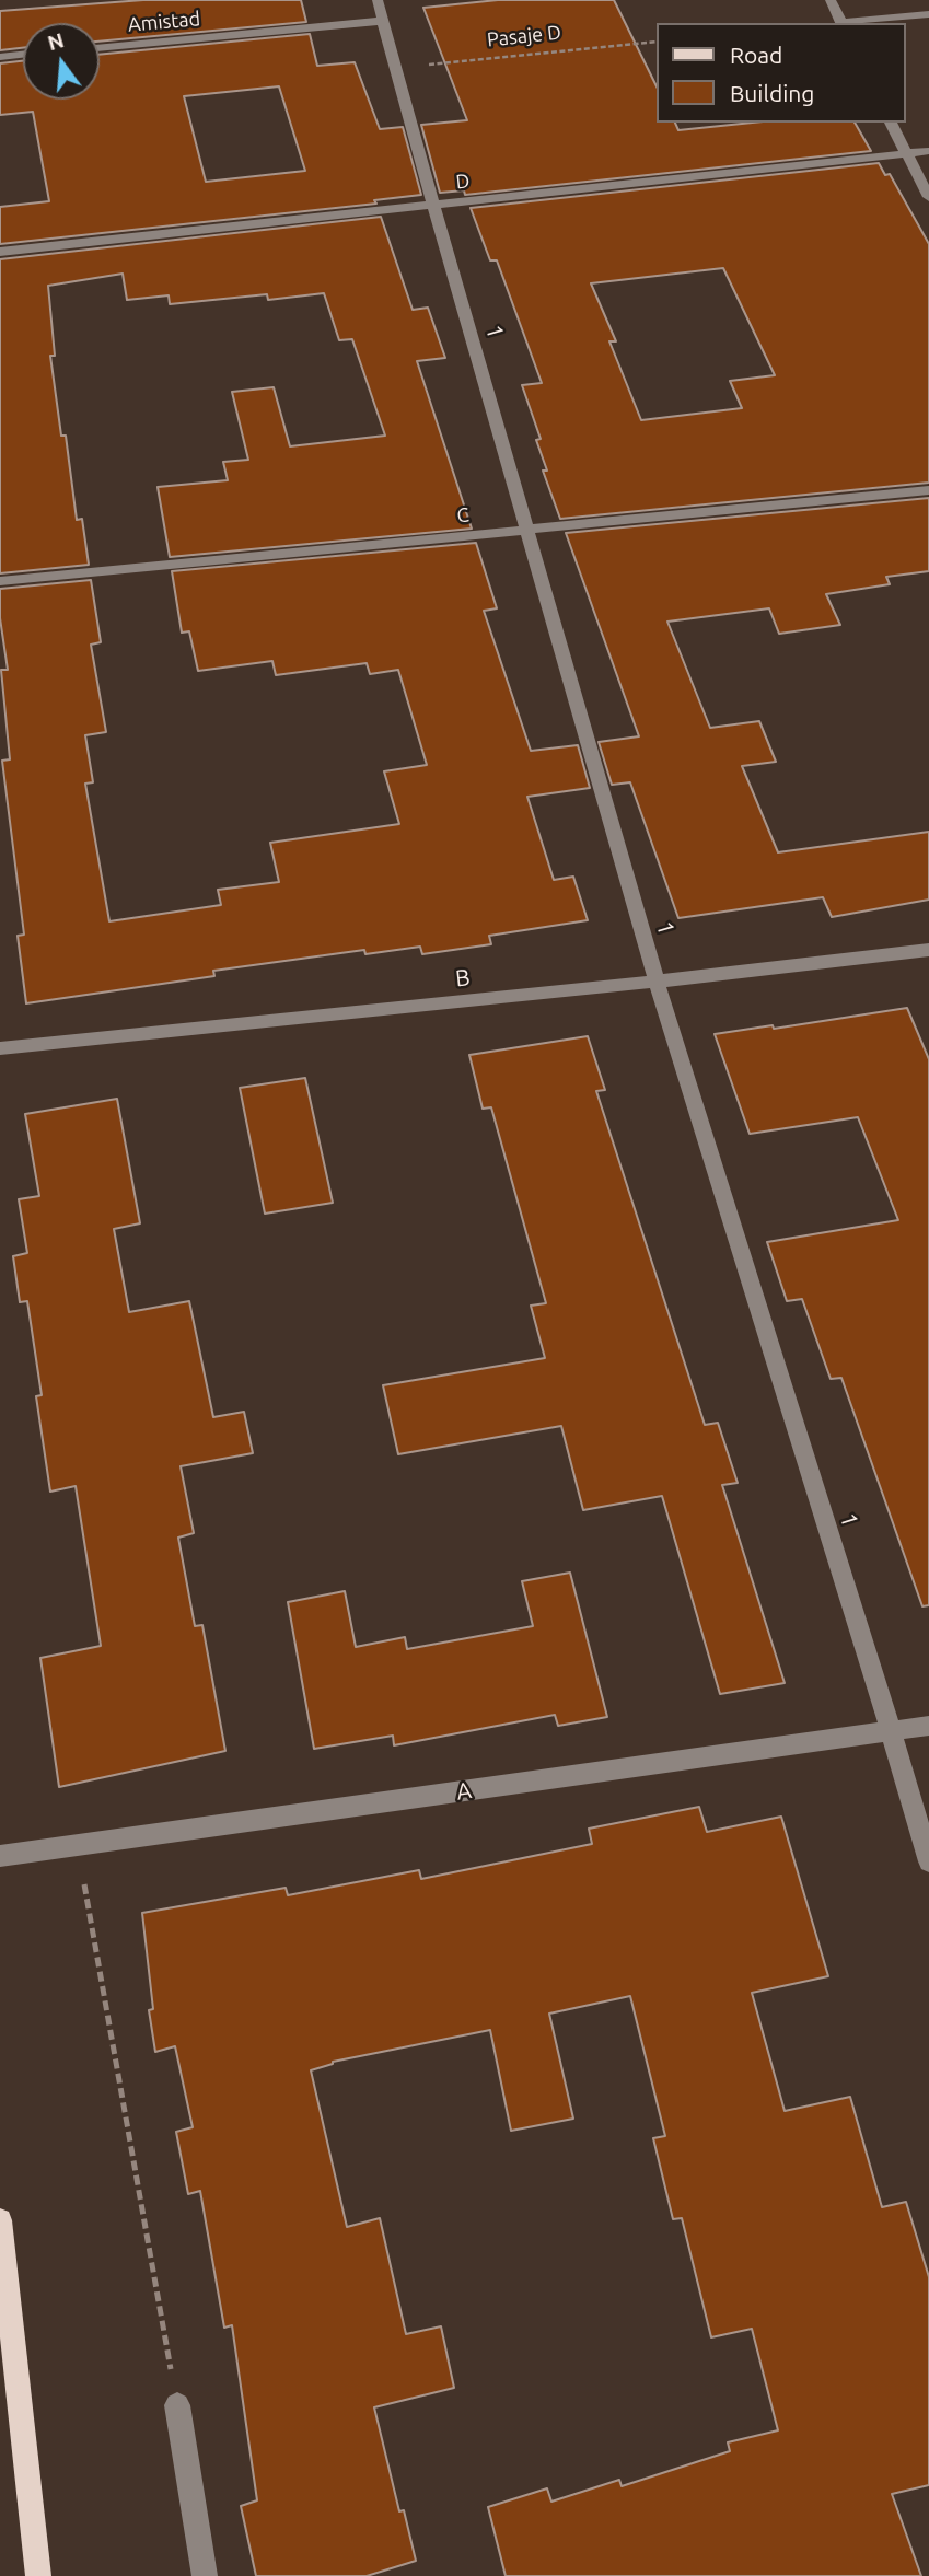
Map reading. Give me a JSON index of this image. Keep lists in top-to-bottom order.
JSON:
{
  "streets": {
    "street": [
      "Amistad",
      "D",
      "1",
      "C",
      "B",
      "A"
    ],
    "path": ["Pasaje D"]
  },
  "crossings": [
    ["Amistad", "1"],
    ["Pasaje D", "1"],
    ["D", "1"],
    ["1", "C"],
    ["1", "B"],
    ["1", "A"]
  ],
  "legend": ["Road", "Building"],
  "north": "top"
}
